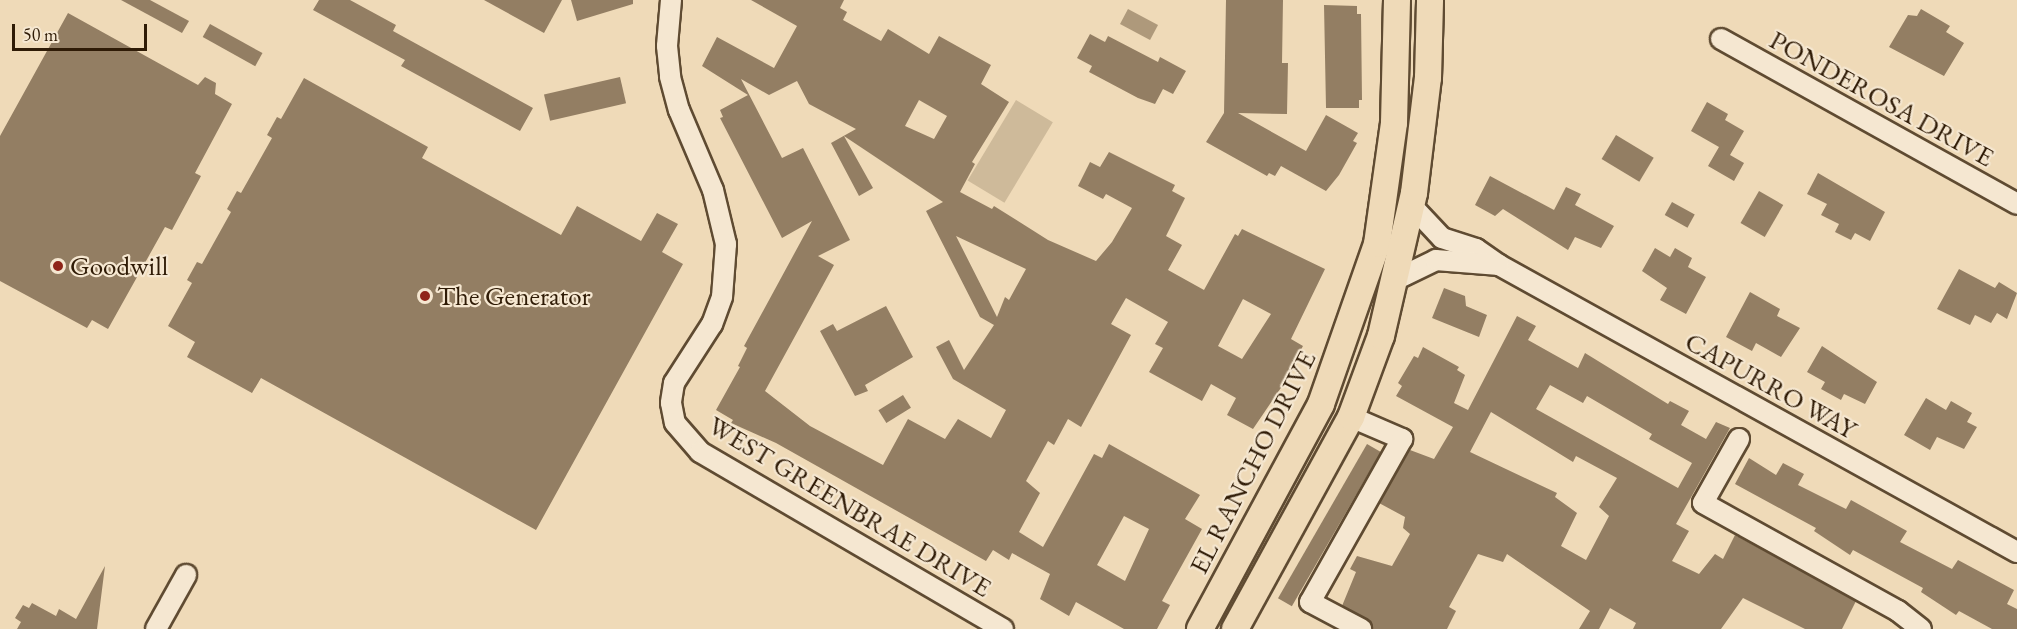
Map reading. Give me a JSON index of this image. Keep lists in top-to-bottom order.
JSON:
{
  "streets": {
    "main road": ["EL RANCHO DRIVE"],
    "street": ["PONDEROSA DRIVE", "CAPURRO WAY", "WEST GREENBRAE DRIVE"]
  },
  "places": ["Goodwill", "The Generator"],
  "scale_bar": "50 m"
}
